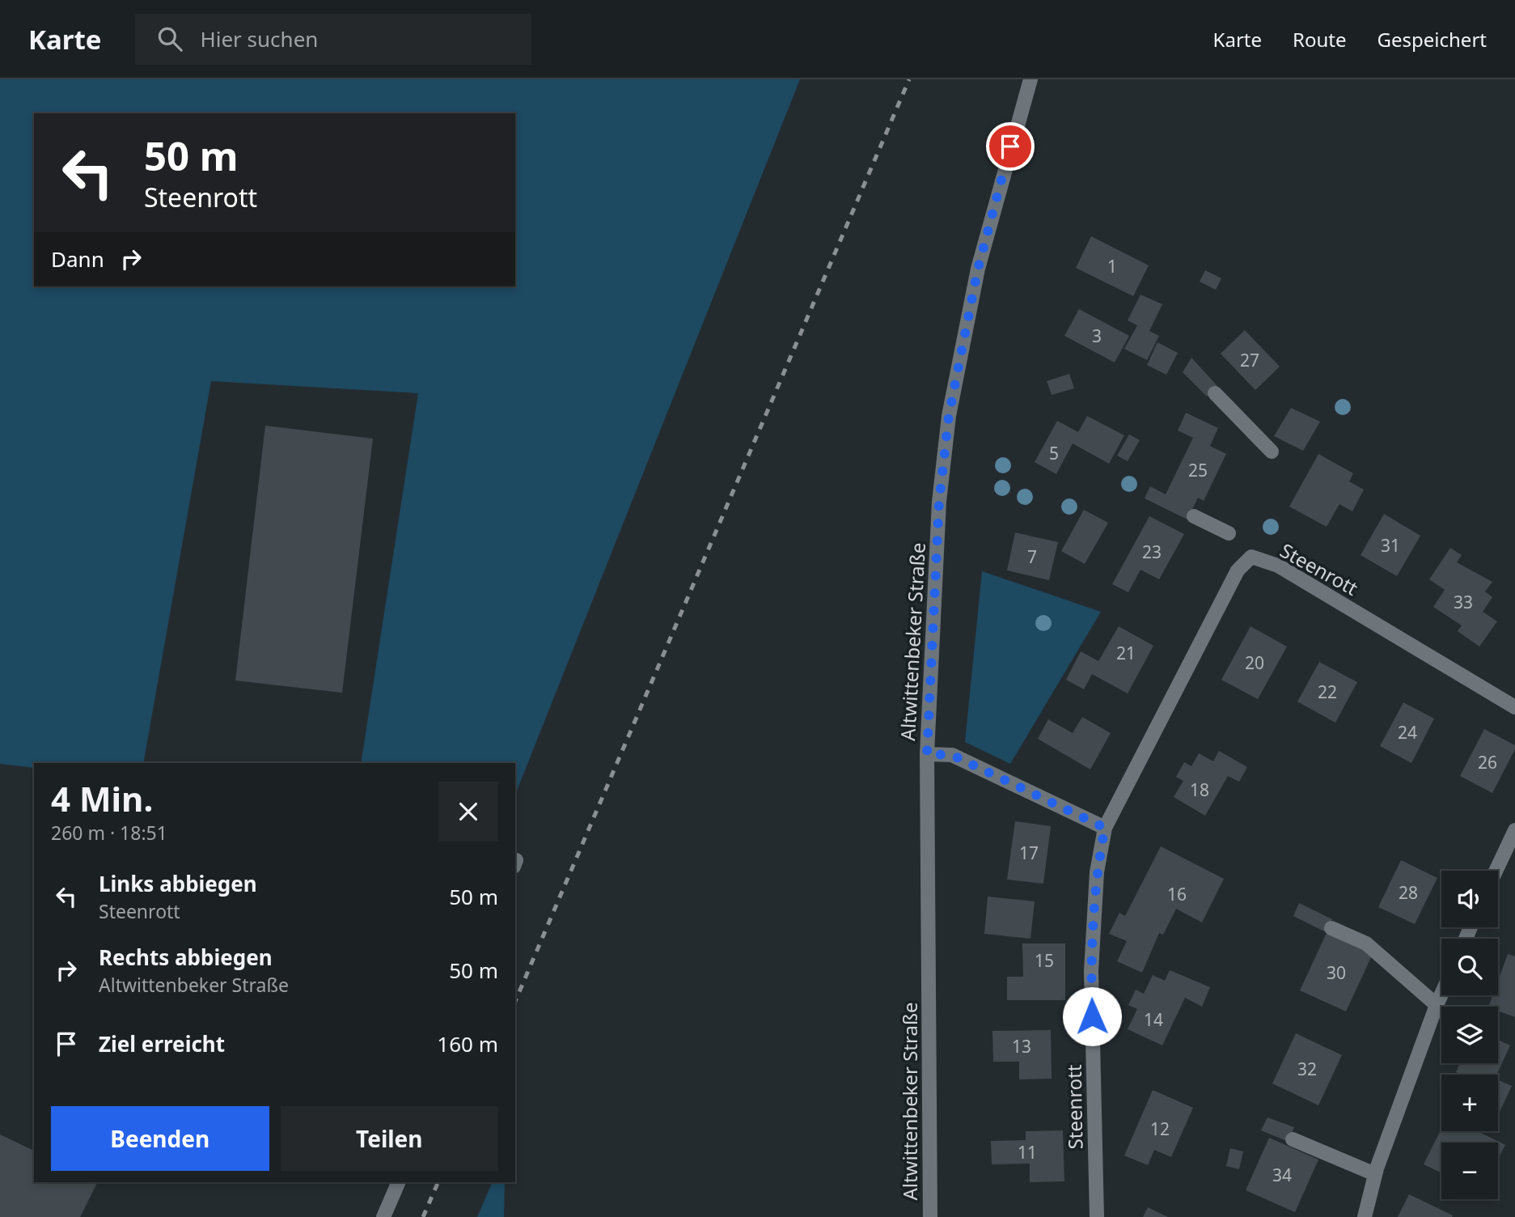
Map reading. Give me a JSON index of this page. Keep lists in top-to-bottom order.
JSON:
{
  "streets": {
    "street": ["Steenrott", "Altwittenbeker Straße"]
  },
  "house_numbers": [
    "1",
    "3",
    "27",
    "5",
    "25",
    "31",
    "23",
    "7",
    "33",
    "21",
    "20",
    "22",
    "24",
    "26",
    "18",
    "17",
    "28",
    "16",
    "15",
    "30",
    "14",
    "13",
    "32",
    "12",
    "11",
    "34"
  ],
  "page": {
    "header": "Karte",
    "search": "Hier suchen",
    "nav": ["Karte", "Route", "Gespeichert"],
    "turn": ["50 m", "Steenrott"],
    "then": "Dann",
    "heading": ["4 Min.", "260 m · 18:51"],
    "list": [
      {
        "name": "Links abbiegen",
        "note": "Steenrott",
        "value": "50 m"
      },
      {
        "name": "Rechts abbiegen",
        "note": "Altwittenbeker Straße",
        "value": "50 m"
      },
      {
        "name": "Ziel erreicht",
        "value": "160 m"
      }
    ],
    "map_buttons": ["+", "−"],
    "buttons": ["Beenden", "Teilen"]
  }
}
